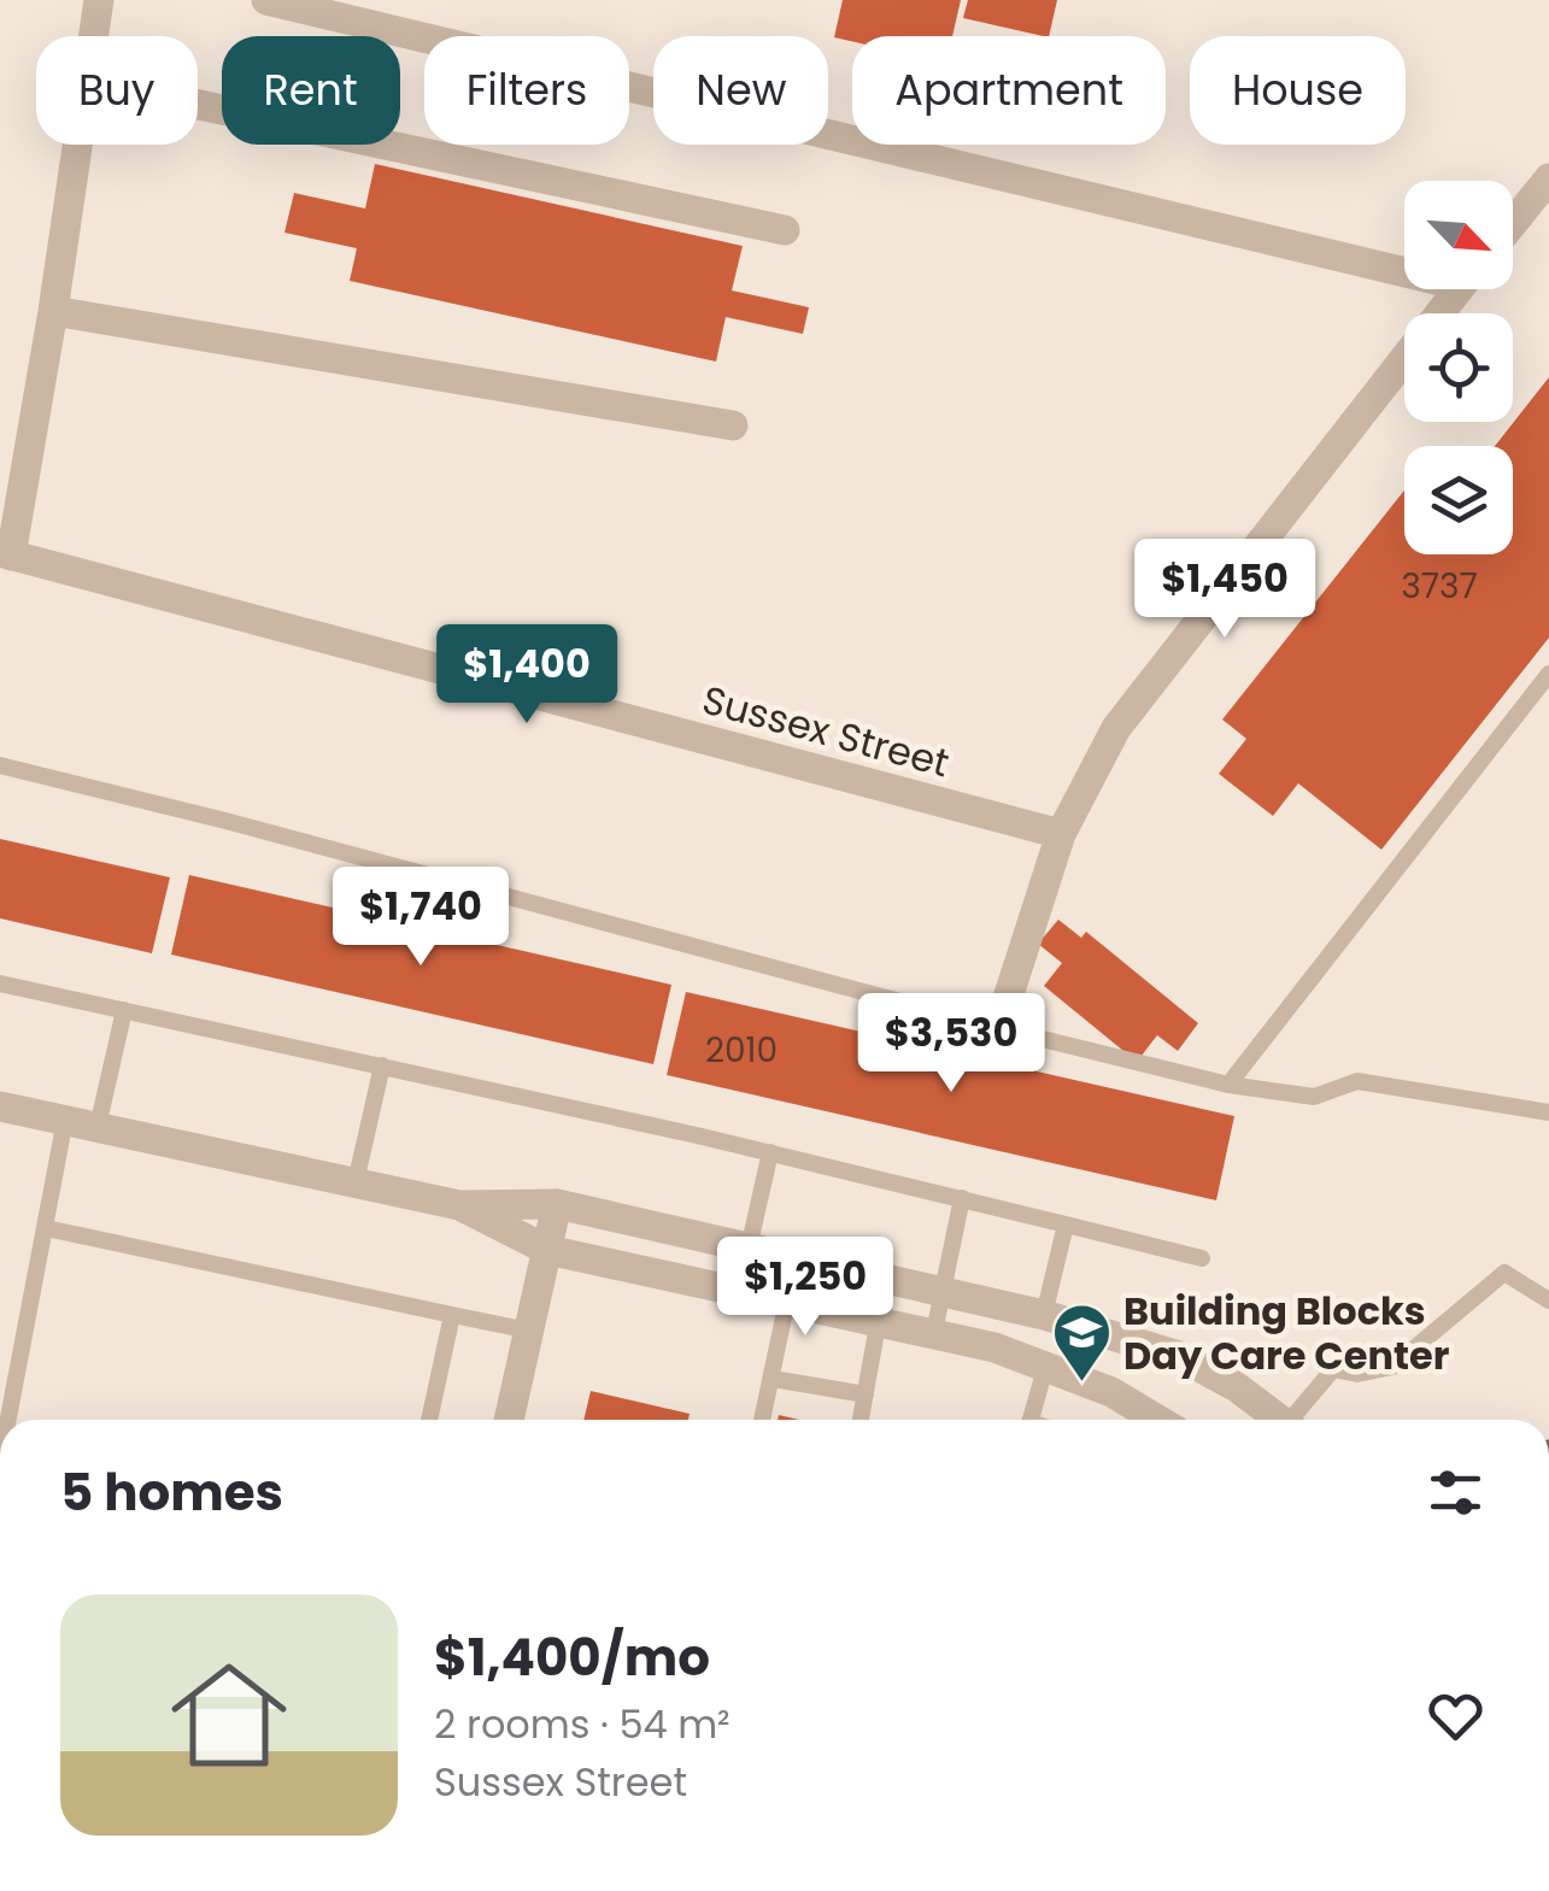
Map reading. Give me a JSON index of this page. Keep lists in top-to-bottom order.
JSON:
{
  "streets": {
    "street": ["Sussex Street"]
  },
  "places": {
    "school or university": ["Building Blocks Day Care Center"]
  },
  "house_numbers": ["3737", "2010"],
  "north": "bottom right",
  "page": {
    "chip": [
      "Buy",
      "Rent",
      "Filters",
      "New",
      "Apartment",
      "House"
    ],
    "price": [
      "$1,450",
      "$1,400",
      "$1,740",
      "$3,530",
      "$1,250"
    ],
    "heading": "5 homes",
    "list": [
      {
        "name": "$1,400/mo",
        "note": "2 rooms · 54 m² · Sussex Street"
      }
    ]
  }
}
